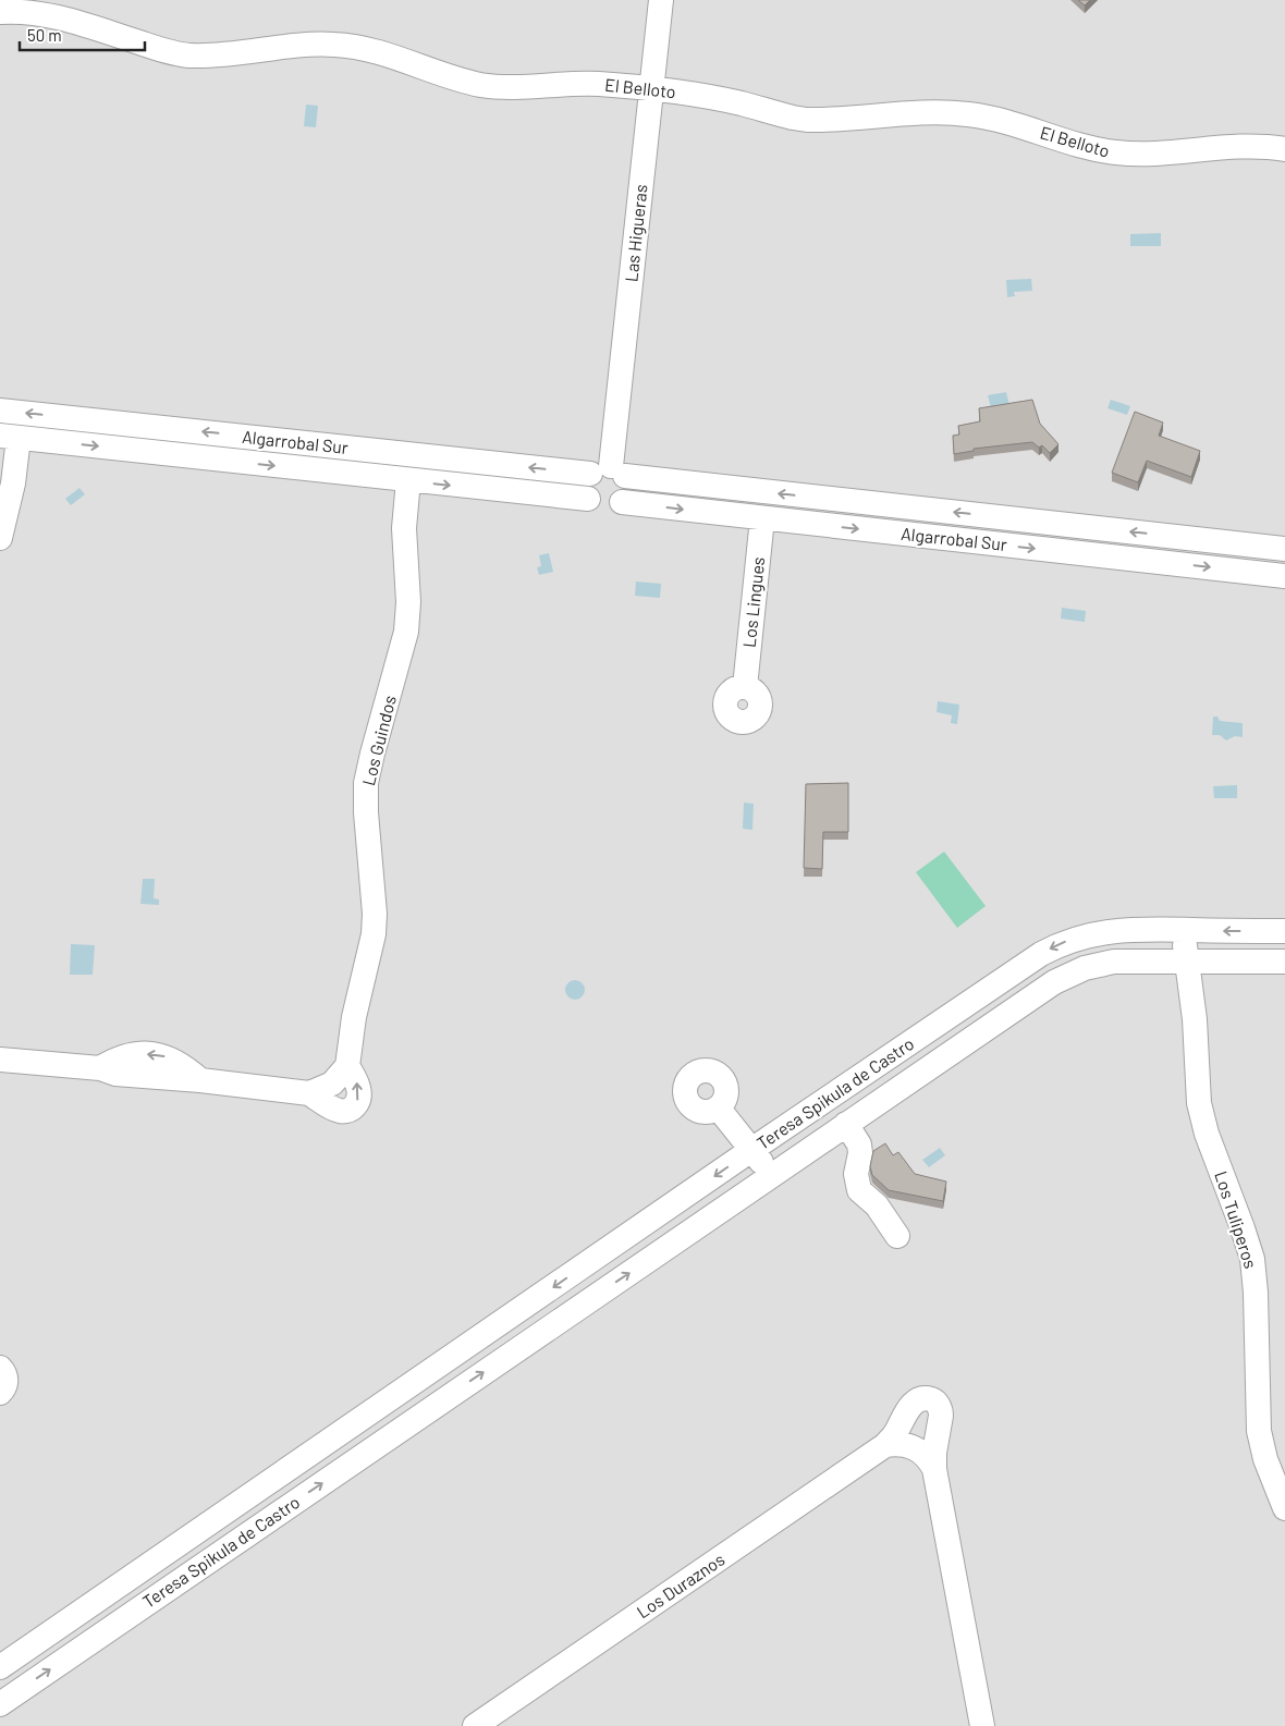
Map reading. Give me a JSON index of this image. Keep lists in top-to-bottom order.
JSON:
{
  "streets": {
    "street": [
      "El Belloto",
      "Las Higueras",
      "Algarrobal Sur",
      "Los Lingues",
      "Los Guindos",
      "Teresa Spikula de Castro",
      "Los Tuliperos",
      "Los Duraznos"
    ]
  },
  "crossings": [
    ["El Belloto", "Las Higueras"],
    ["Las Higueras", "Algarrobal Sur"],
    ["Algarrobal Sur", "Los Lingues"],
    ["Algarrobal Sur", "Los Guindos"],
    ["Teresa Spikula de Castro", "Los Tuliperos"]
  ],
  "scale_bar": "50 m"
}
